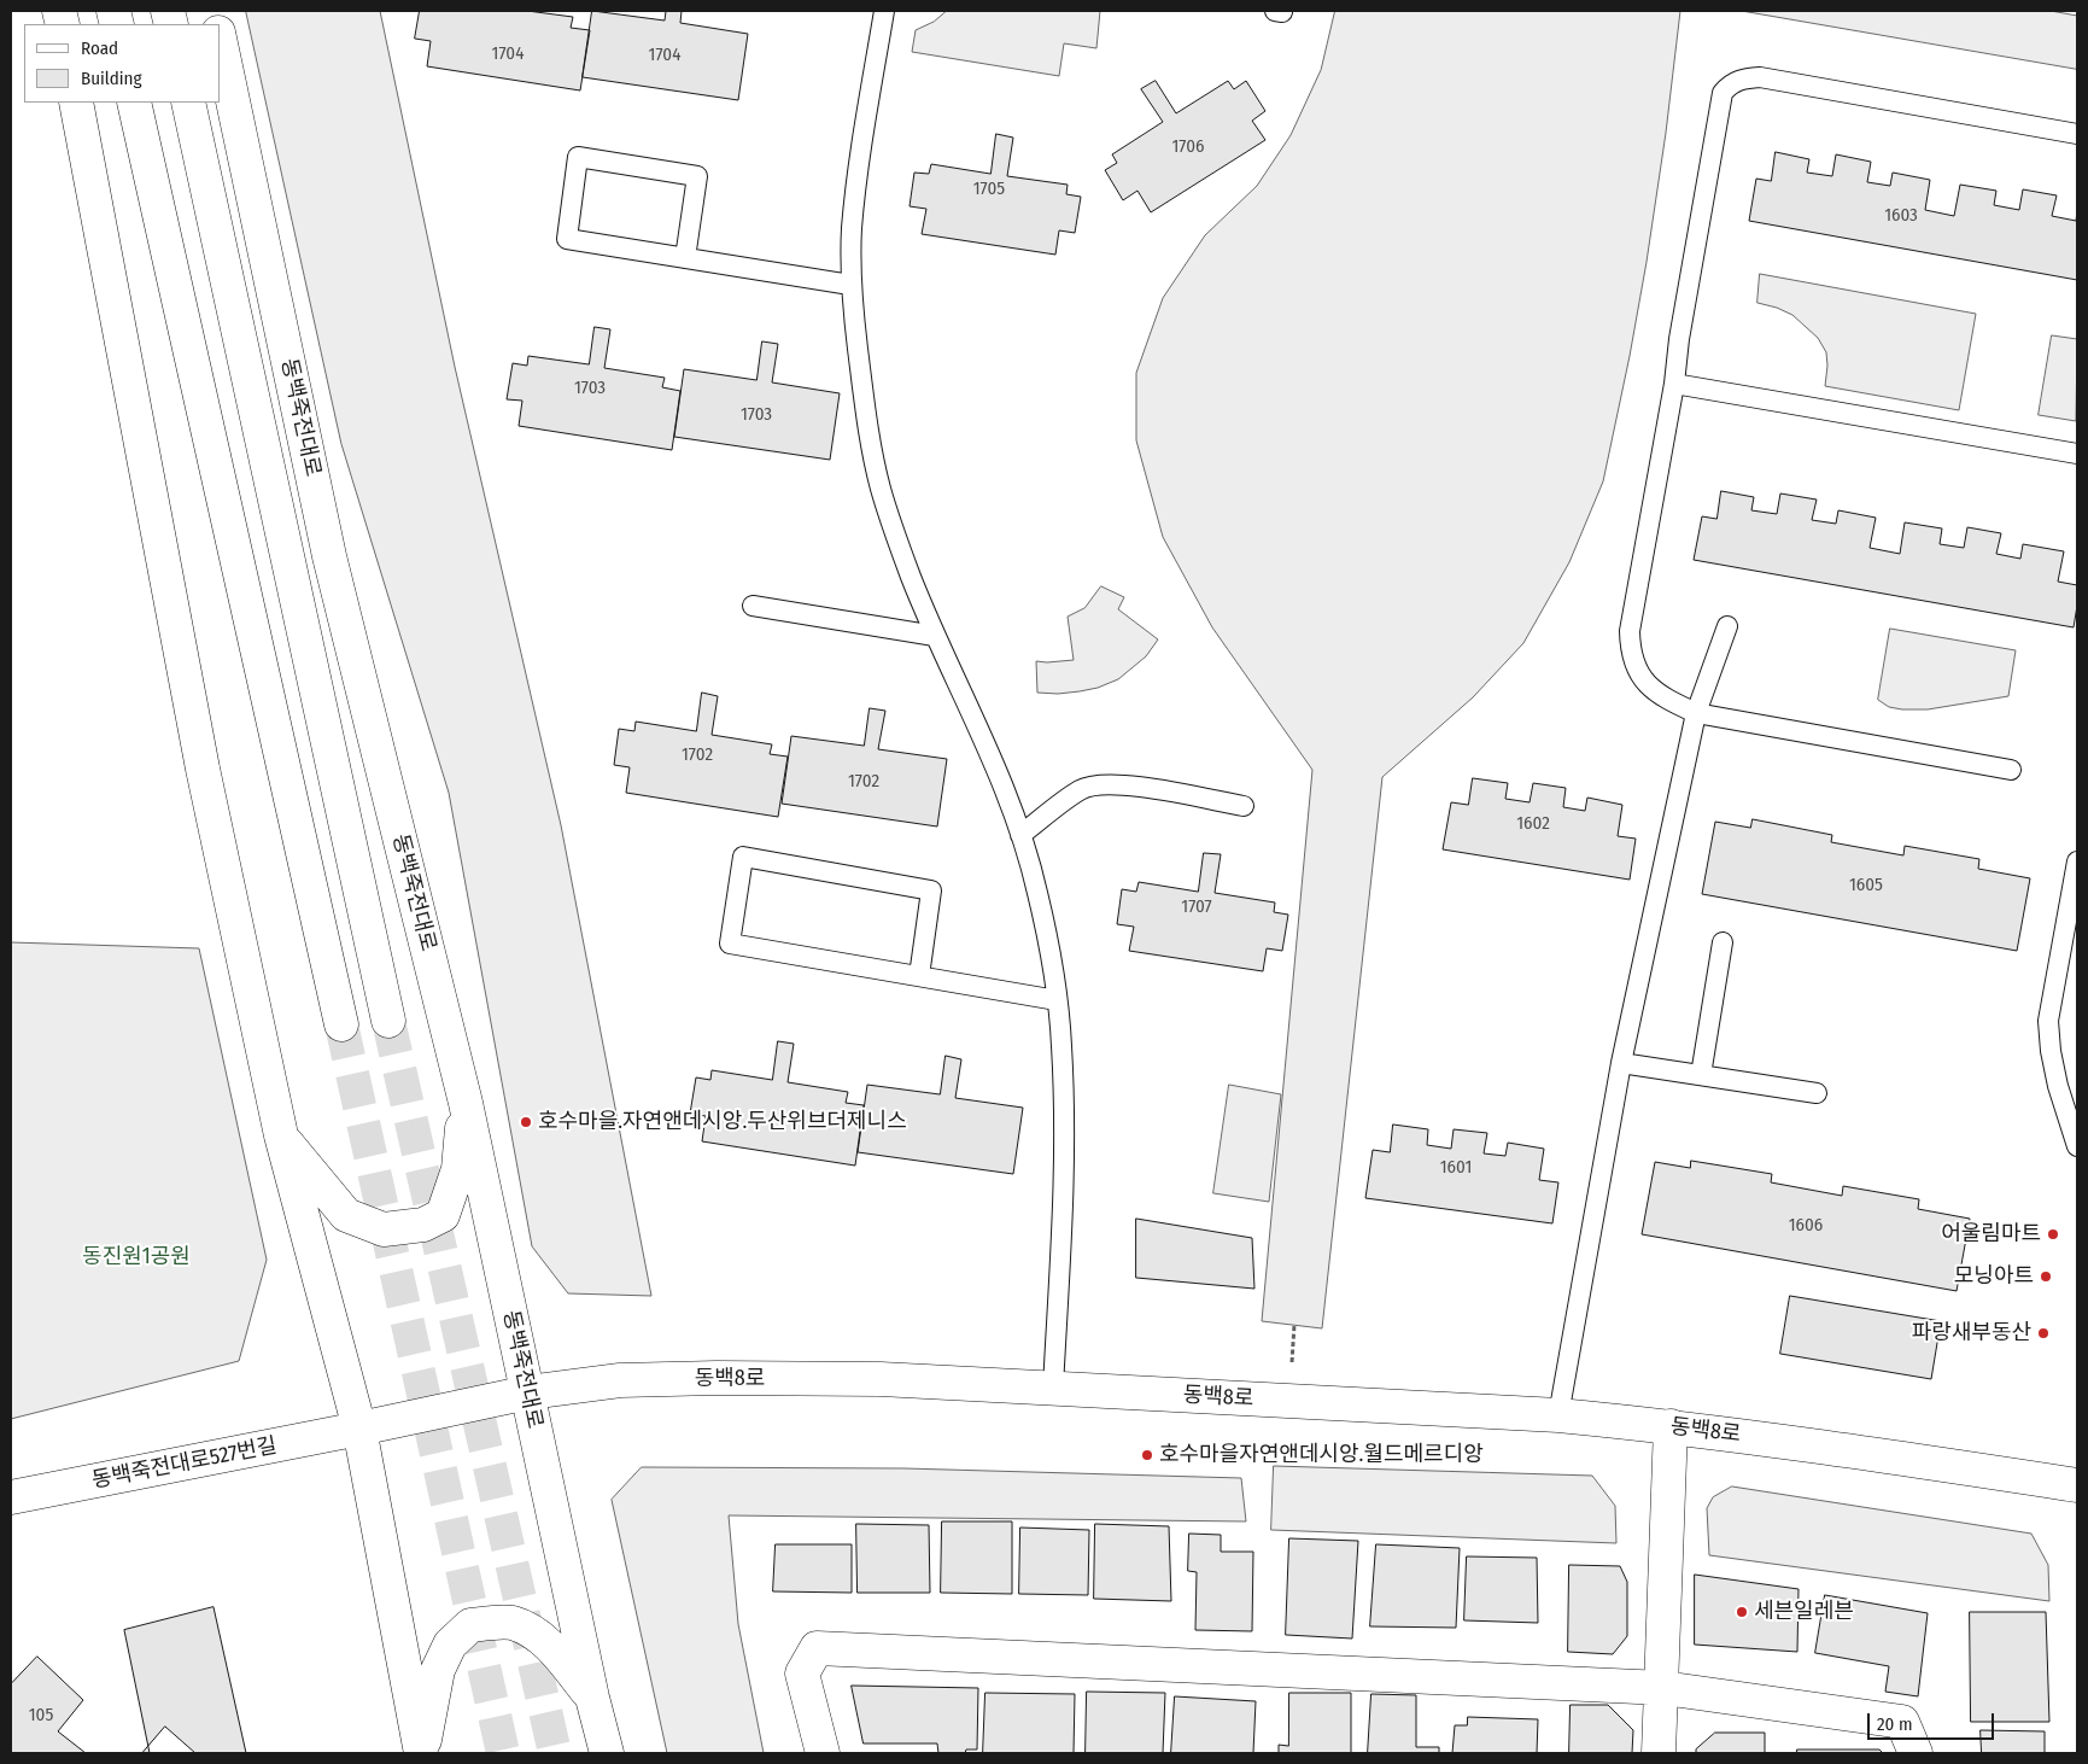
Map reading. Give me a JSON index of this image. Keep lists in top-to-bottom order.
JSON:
{
  "streets": {
    "main road": ["동백죽전대로", "동백8로", "동백죽전대로527번길"]
  },
  "crossings": [
    ["동백죽전대로", "동백8로"],
    ["동백8로", "동백죽전대로527번길"]
  ],
  "parks": ["동진원1공원"],
  "places": [
    "호수마을.자연앤데시앙.두산위브더제니스",
    "어울림마트",
    "모닝아트",
    "파랑새부동산",
    "호수마을자연앤데시앙.월드메르디앙",
    "세븐일레븐"
  ],
  "house_numbers": [
    "1704",
    "1704",
    "1706",
    "1705",
    "1603",
    "1703",
    "1703",
    "1702",
    "1702",
    "1602",
    "1605",
    "1707",
    "1601",
    "1606",
    "105"
  ],
  "legend": ["Road", "Building"],
  "scale_bar": "20 m"
}
